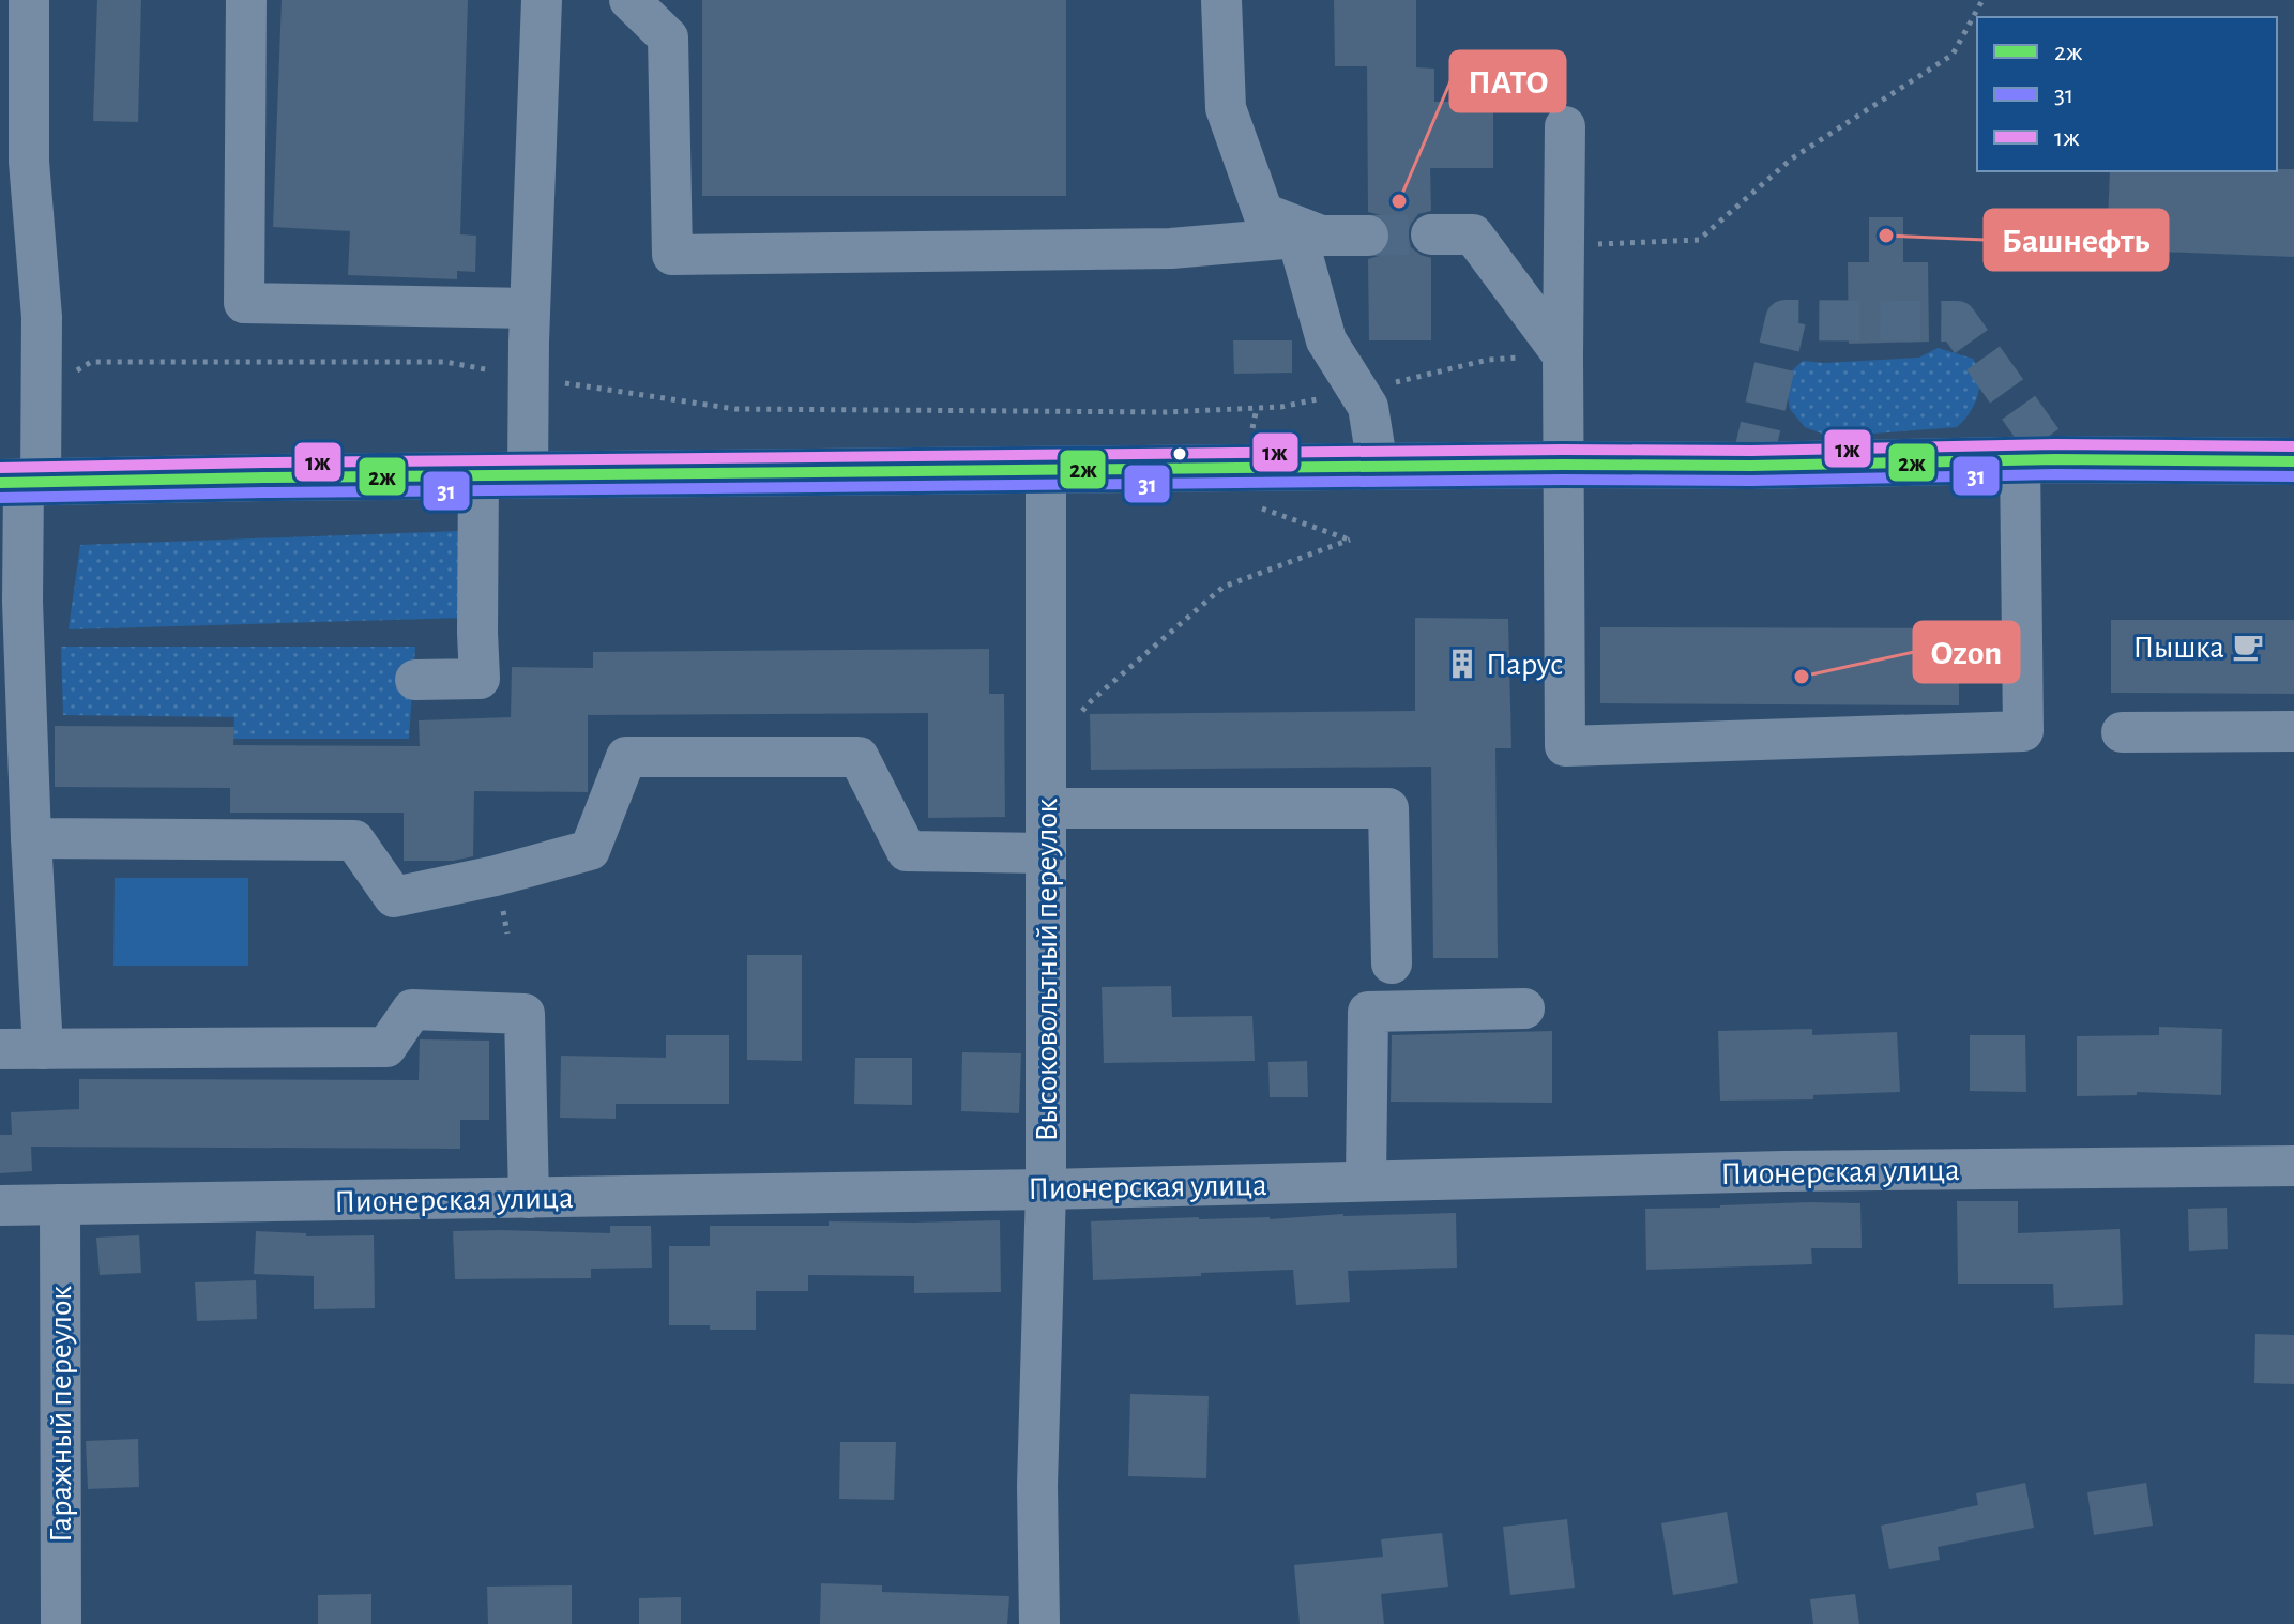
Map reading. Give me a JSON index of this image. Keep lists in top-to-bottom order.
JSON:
{
  "streets": {
    "street": ["Высоковольтный переулок", "Пионерская улица", "Гаражный переулок"]
  },
  "crossings": [
    ["Высоковольтный переулок", "Пионерская улица"],
    ["Пионерская улица", "Гаражный переулок"]
  ],
  "places": {
    "other": ["ПАТО", "Башнефть", "Ozon"],
    "cafe": ["Пышка"],
    "building": ["Парус"]
  },
  "lines": ["transit line 1ж", "transit line 2ж", "transit line 31"],
  "legend": ["2ж", "31", "1ж"]
}
